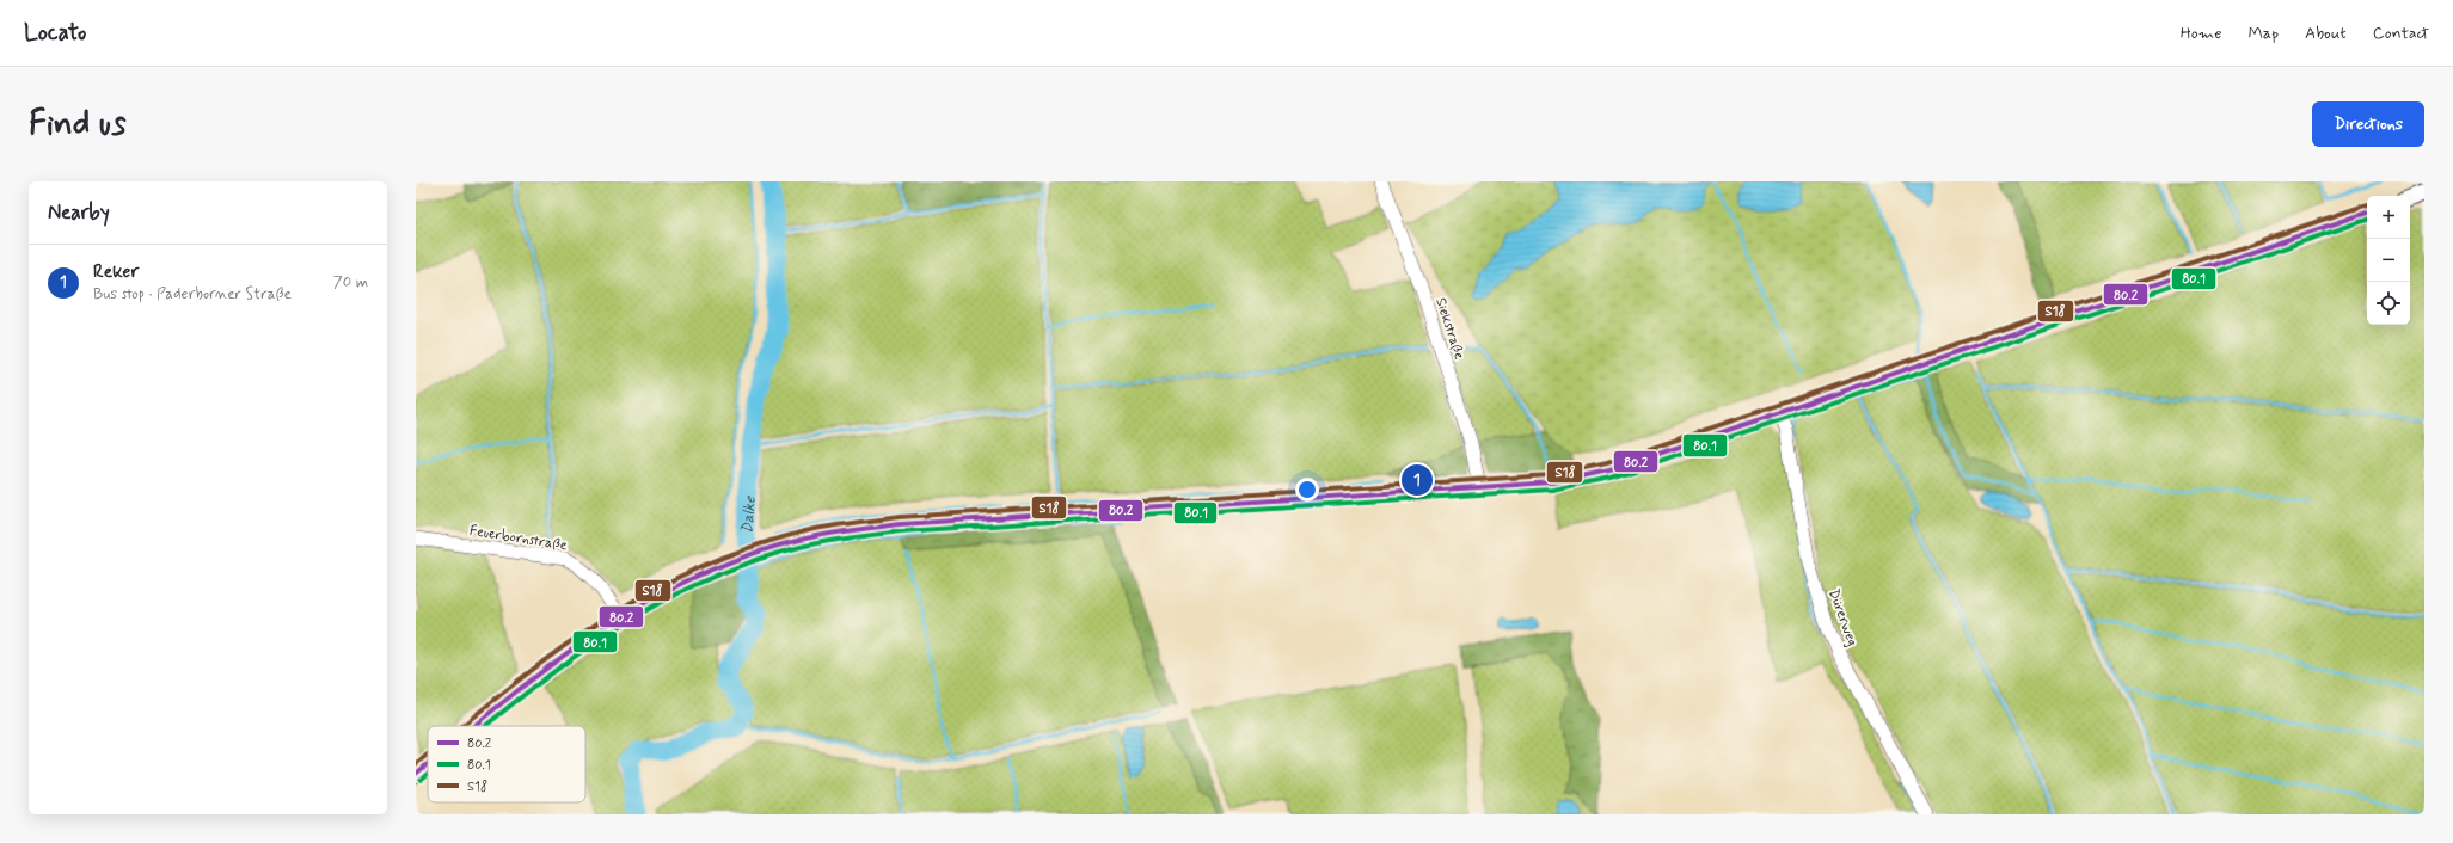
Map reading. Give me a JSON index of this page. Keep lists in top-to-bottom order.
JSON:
{
  "streets": {
    "street": ["Siekstraße", "Feuerbornstraße", "Dürerweg"]
  },
  "water": ["Dalke"],
  "lines": ["transit line S18", "transit line 80.2", "transit line 80.1"],
  "legend": ["80.2", "80.1", "S18"],
  "page": {
    "header": "Locato",
    "nav": [
      "Home",
      "Map",
      "About",
      "Contact"
    ],
    "buttons": "Directions",
    "title": "Find us",
    "heading": "Nearby",
    "map_buttons": ["+", "−"],
    "list": [
      {
        "mark": "1",
        "name": "Reker",
        "note": "Bus stop · Paderborner Straße",
        "value": "70 m"
      }
    ],
    "pins": "1"
  }
}
